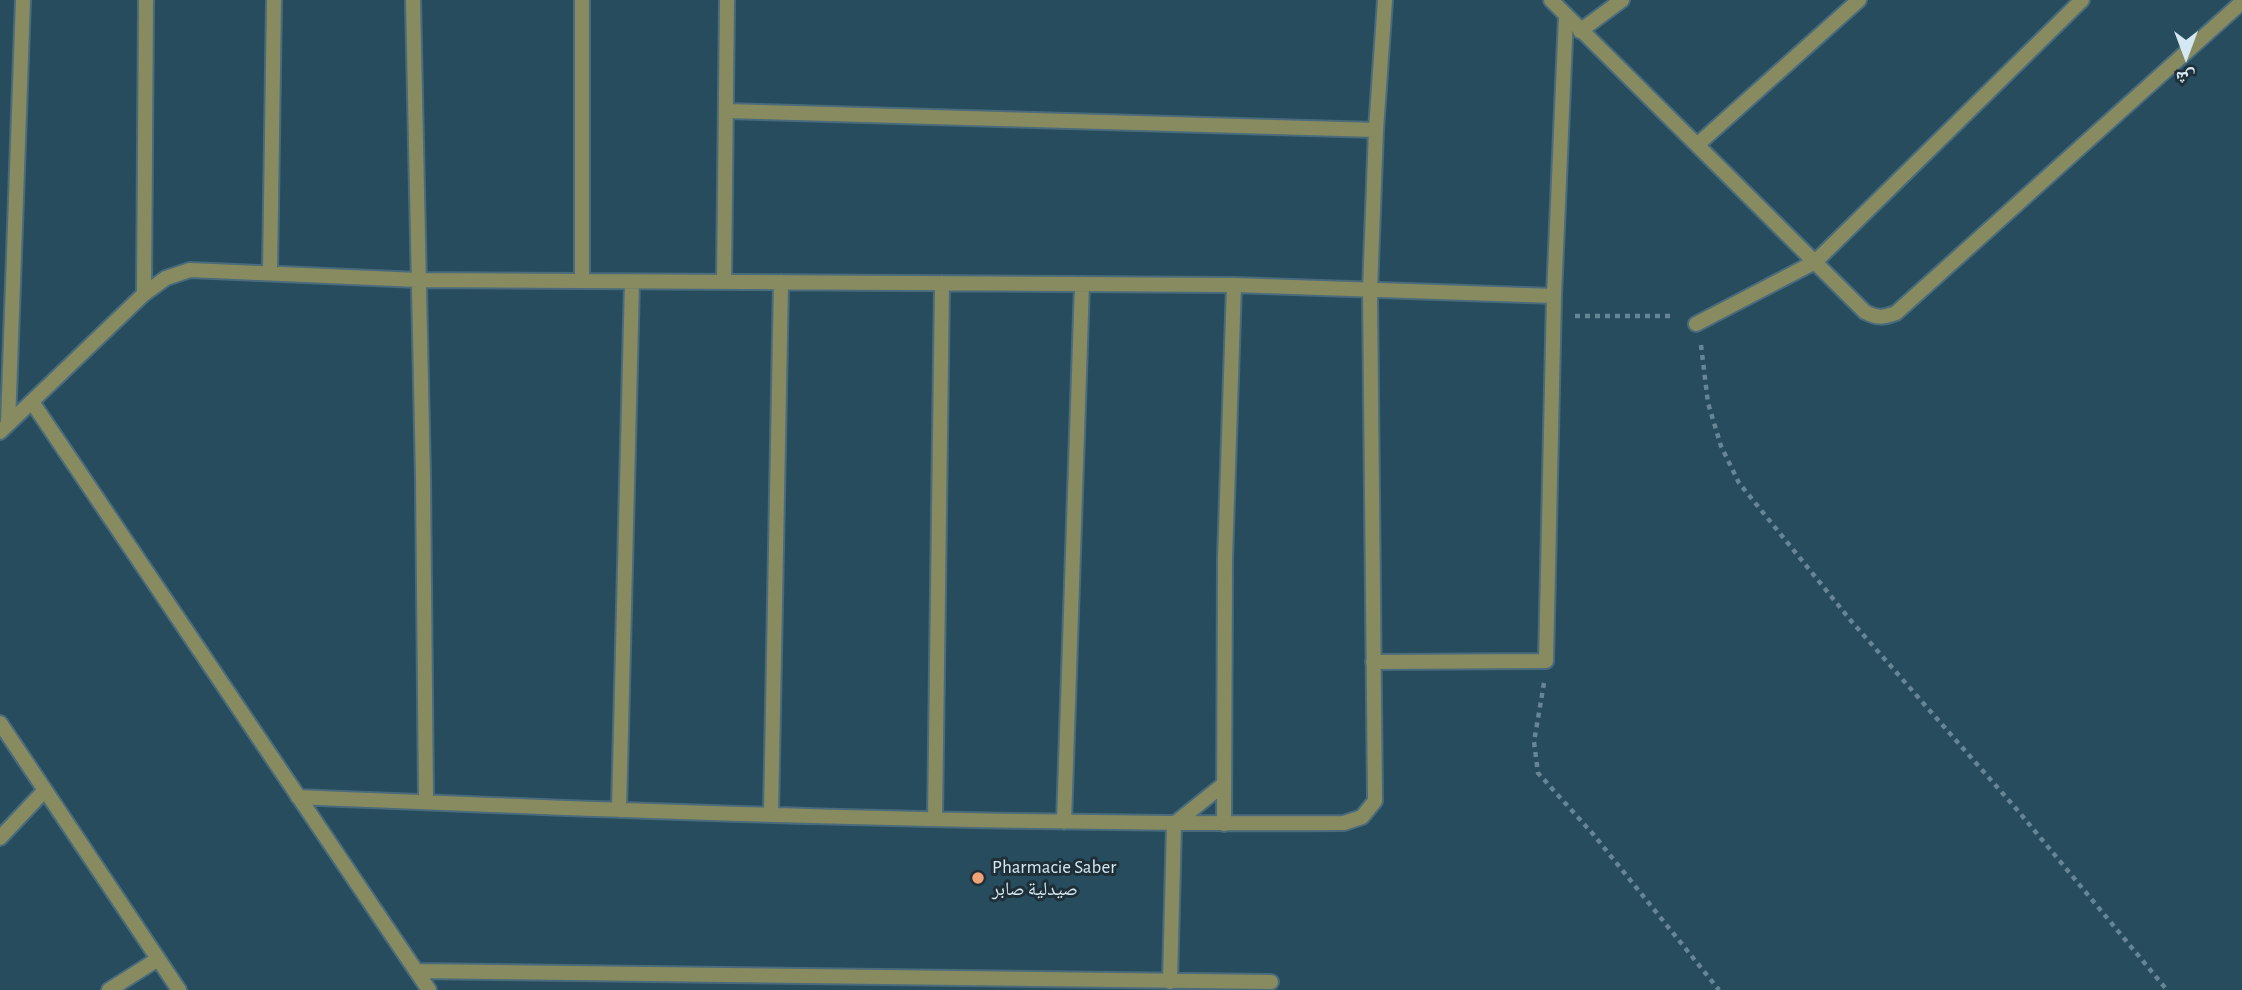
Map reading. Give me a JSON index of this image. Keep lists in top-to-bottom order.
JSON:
{
  "places": ["Pharmacie Saber صيدلية صابر"],
  "north": "bottom"
}
